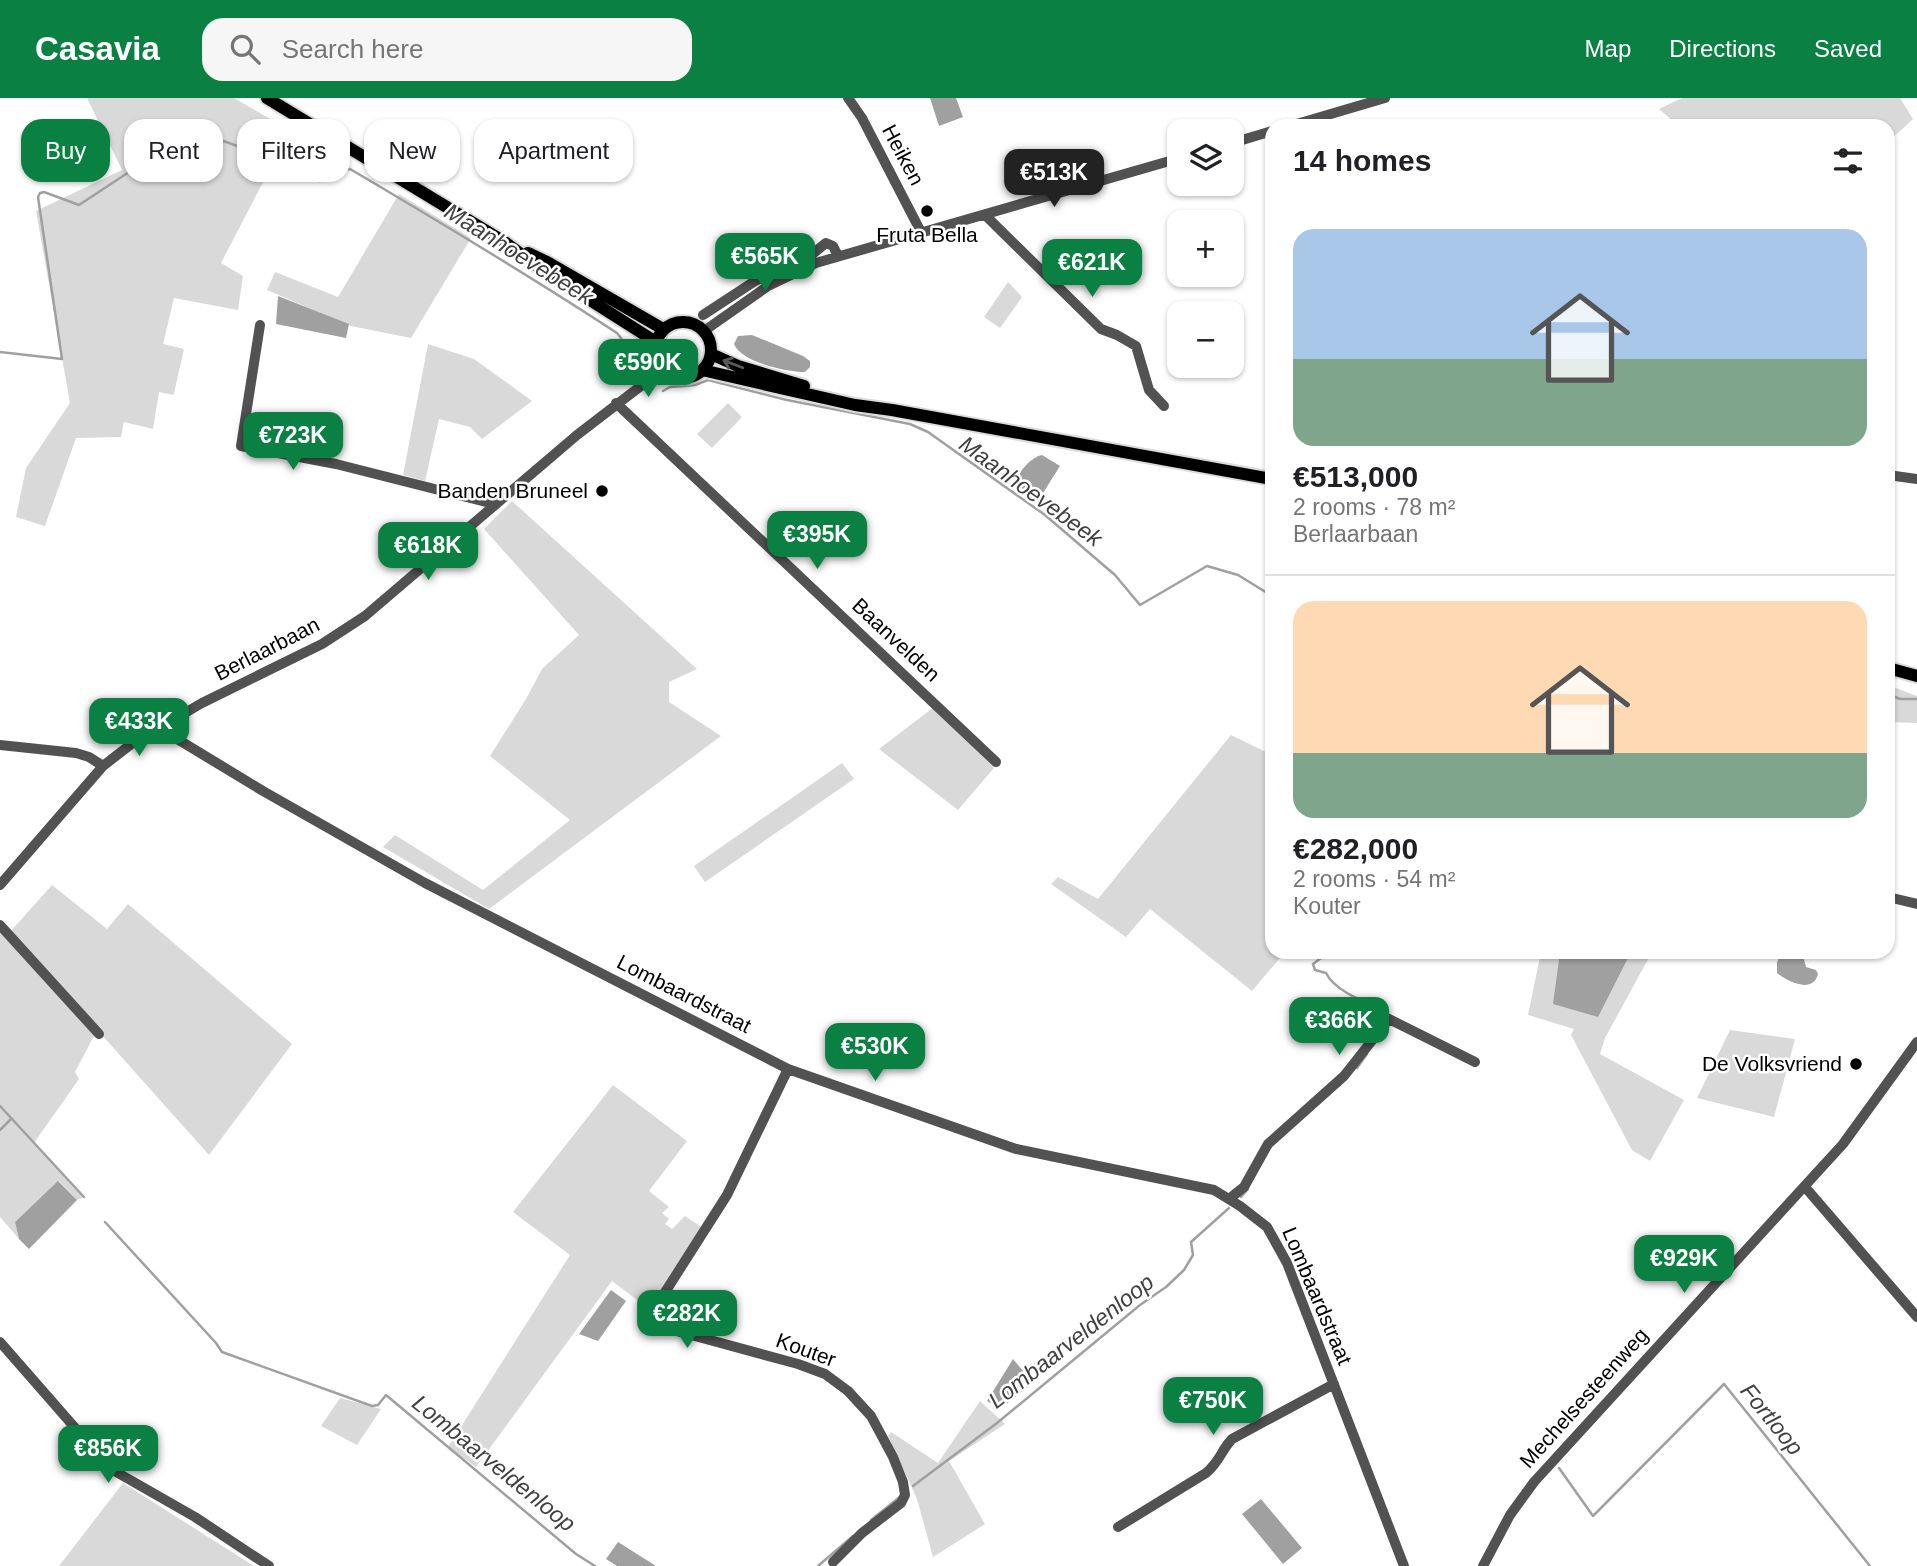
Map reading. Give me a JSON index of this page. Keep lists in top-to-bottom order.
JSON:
{
  "streets": {
    "street": [
      "Heiken",
      "Baanvelden",
      "Berlaarbaan",
      "Lombaardstraat",
      "Kouter",
      "Mechelsesteenweg"
    ]
  },
  "crossings": [
    ["Baanvelden", "Berlaarbaan"],
    ["Berlaarbaan", "Lombaardstraat"],
    ["Lombaardstraat", "Kouter"]
  ],
  "water": ["Maanhoevebeek", "Lombaarveldenloop", "Fortloop"],
  "places": ["Fruta Bella", "Banden Bruneel", "De Volksvriend"],
  "page": {
    "header": "Casavia",
    "search": "Search here",
    "nav": ["Map", "Directions", "Saved"],
    "map_buttons": ["+", "−"],
    "chip": [
      "Buy",
      "Rent",
      "Filters",
      "New",
      "Apartment"
    ],
    "heading": "14 homes",
    "price": [
      "€513K",
      "€565K",
      "€621K",
      "€590K",
      "€723K",
      "€395K",
      "€618K",
      "€433K",
      "€366K",
      "€530K",
      "€929K",
      "€282K",
      "€750K",
      "€856K"
    ],
    "list": [
      {
        "name": "€513,000",
        "note": "2 rooms · 78 m² · Berlaarbaan"
      },
      {
        "name": "€282,000",
        "note": "2 rooms · 54 m² · Kouter"
      }
    ]
  }
}
